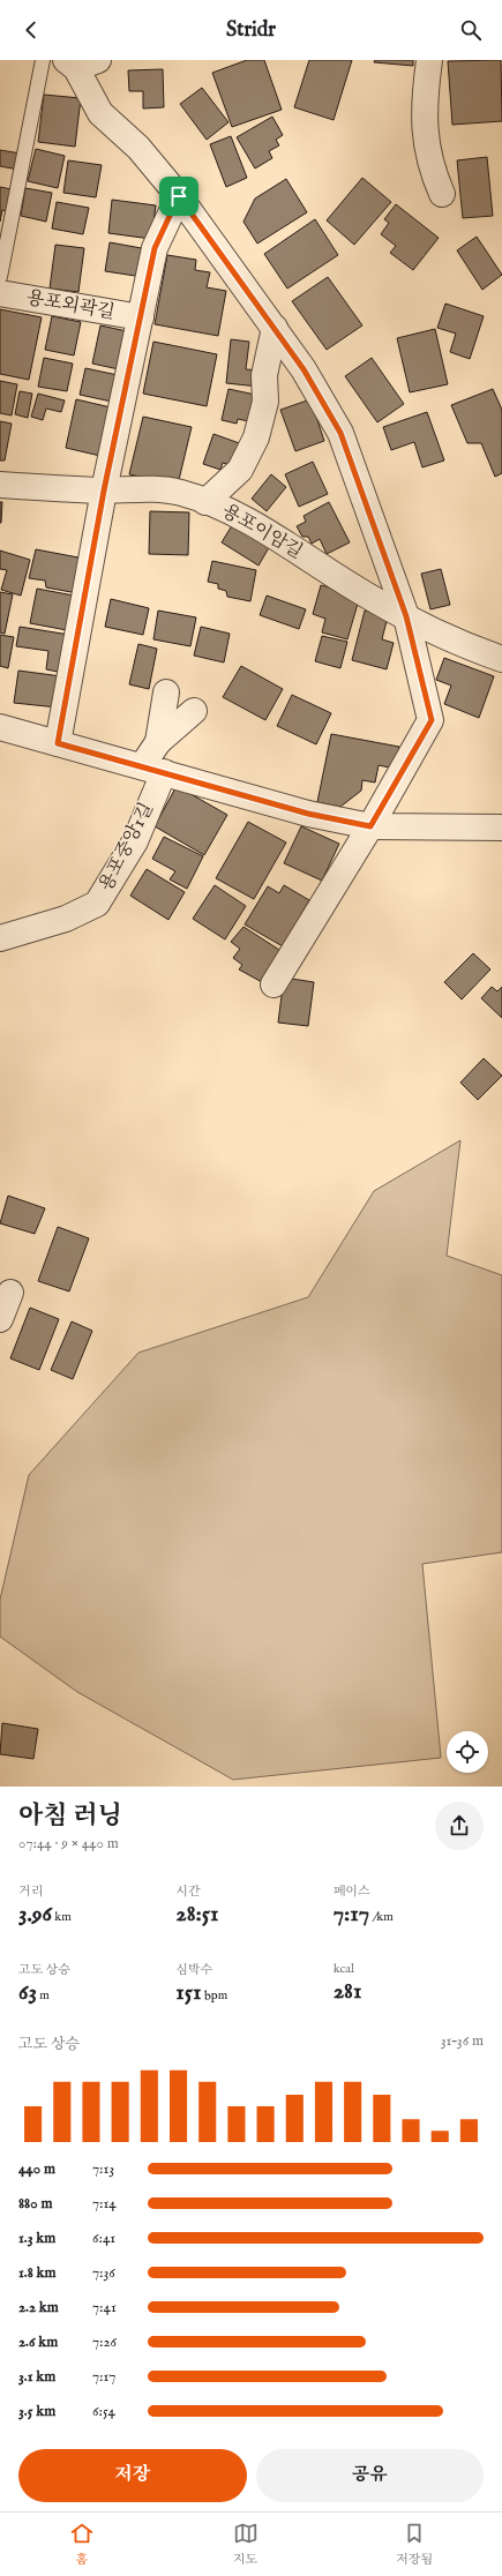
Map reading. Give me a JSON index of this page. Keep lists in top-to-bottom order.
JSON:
{
  "streets": {
    "street": ["용포외곽길", "용포이암길", "용포중앙1길"]
  },
  "page": {
    "header": "Stridr",
    "heading": ["아침 러닝", "07:44 · 9 × 440 m"],
    "stats": [
      ["거리", "3.96 km"],
      ["시간", "28:51"],
      ["페이스", "7:17 /km"],
      ["고도 상승", "63 m"],
      ["심박수", "151 bpm"],
      ["kcal", "281"]
    ],
    "chart": ["고도 상승", "31–36 m"],
    "list": [
      {
        "name": "440 m",
        "note": "7:13"
      },
      {
        "name": "880 m",
        "note": "7:14"
      },
      {
        "name": "1.3 km",
        "note": "6:41"
      },
      {
        "name": "1.8 km",
        "note": "7:36"
      },
      {
        "name": "2.2 km",
        "note": "7:41"
      },
      {
        "name": "2.6 km",
        "note": "7:26"
      },
      {
        "name": "3.1 km",
        "note": "7:17"
      },
      {
        "name": "3.5 km",
        "note": "6:54"
      }
    ],
    "buttons": ["저장", "공유"],
    "tabs": ["홈", "지도", "저장됨"]
  }
}
